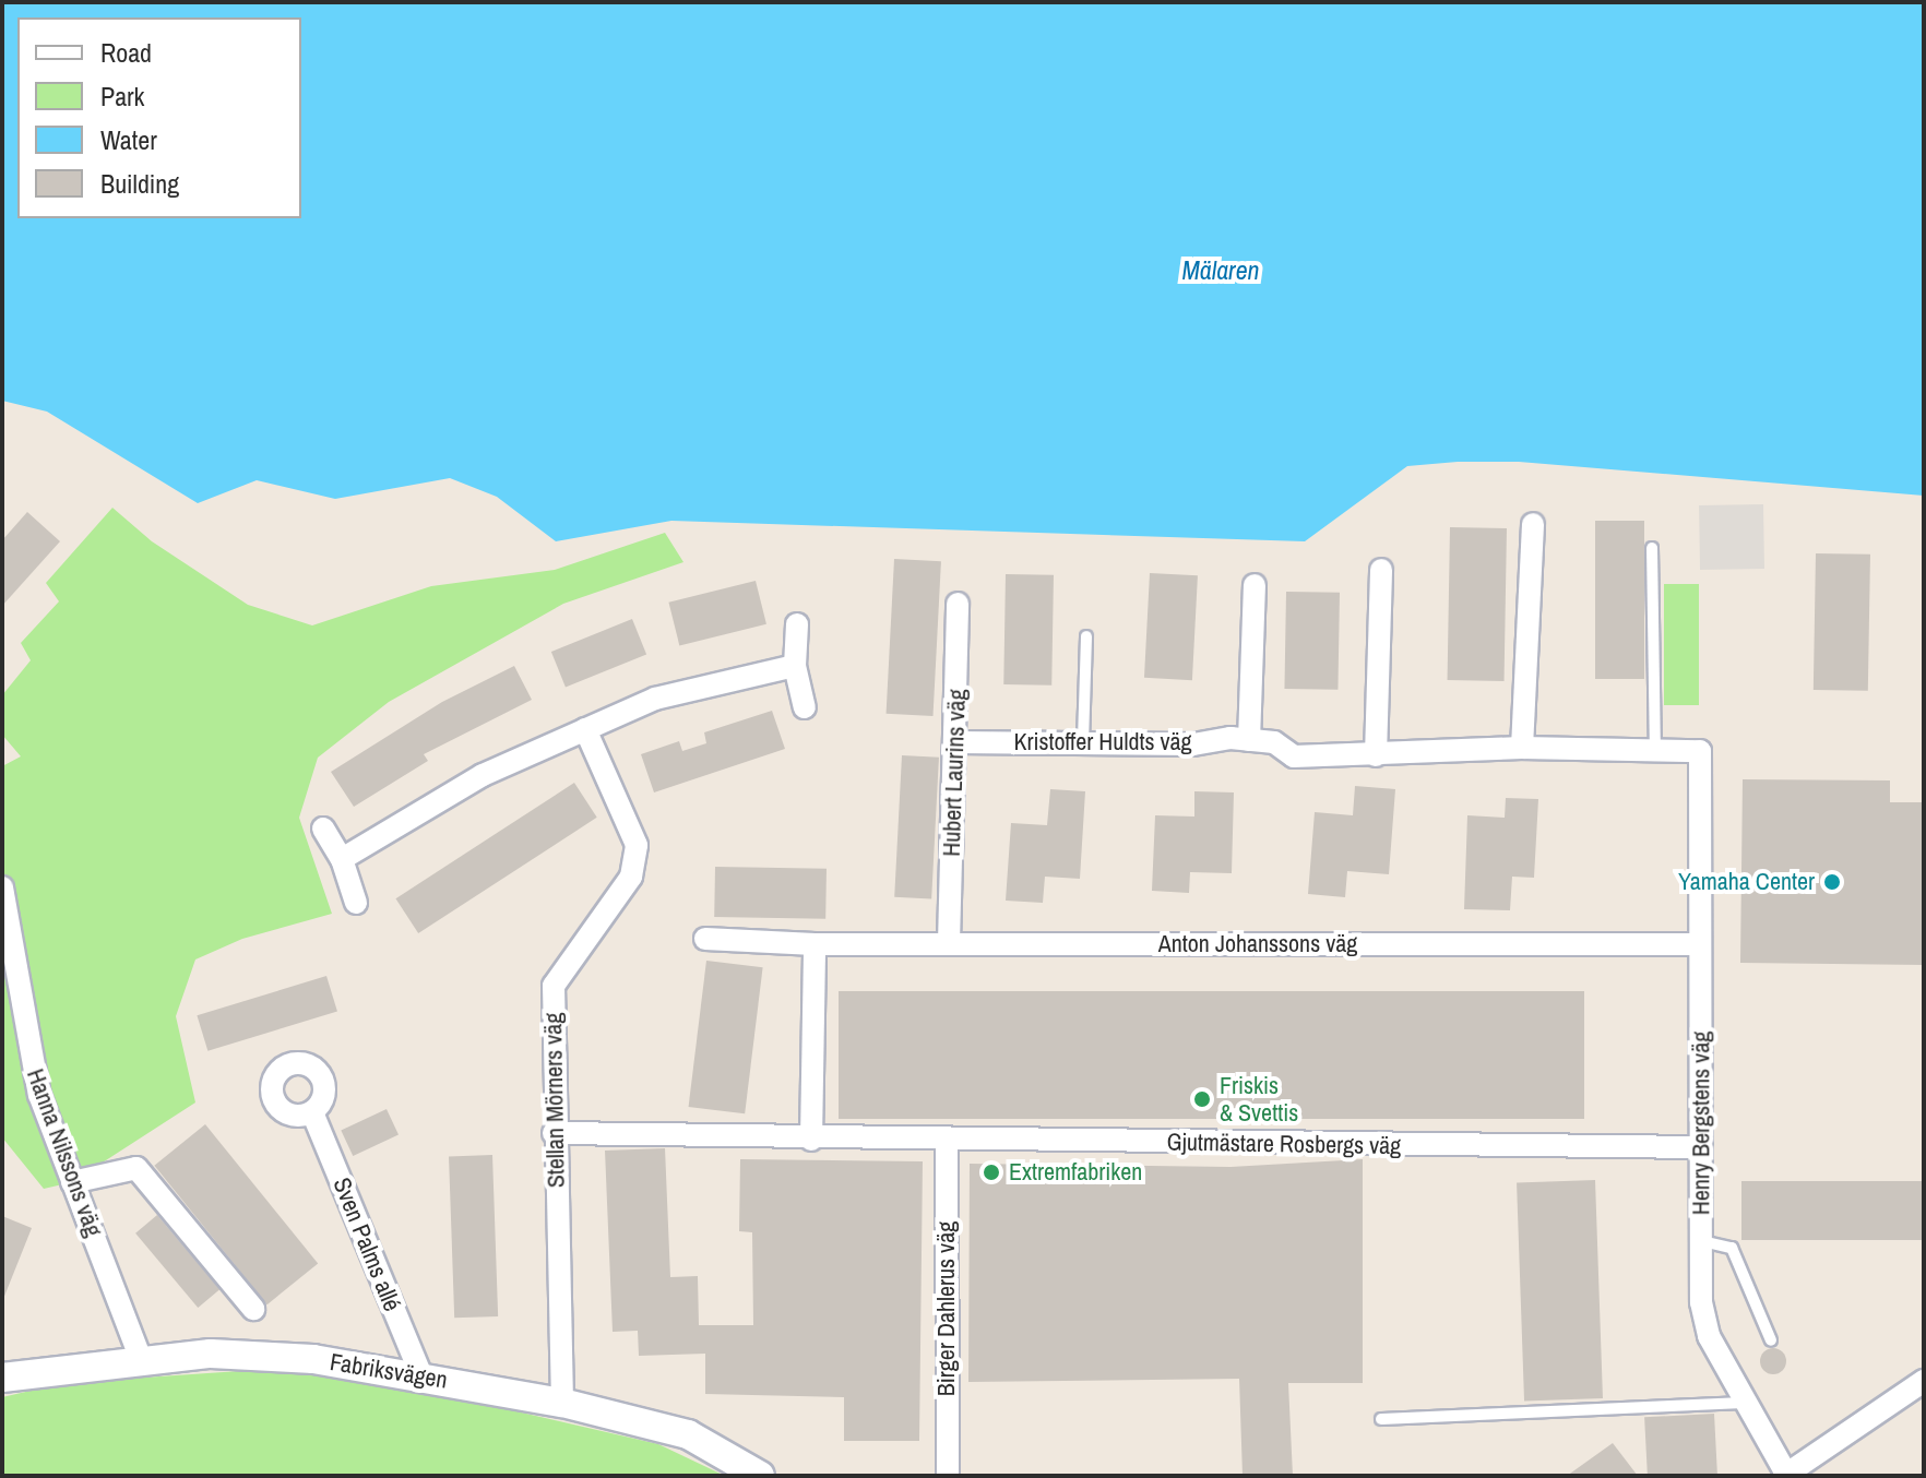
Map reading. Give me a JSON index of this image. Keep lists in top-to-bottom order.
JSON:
{
  "streets": {
    "street": [
      "Kristoffer Huldts väg",
      "Hubert Laurins väg",
      "Anton Johanssons väg",
      "Stellan Mörners väg",
      "Henry Bergstens väg",
      "Gjutmästare Rosbergs väg",
      "Hanna Nilssons väg",
      "Sven Palms allé",
      "Birger Dahlerus väg",
      "Fabriksvägen"
    ]
  },
  "crossings": [
    ["Kristoffer Huldts väg", "Hubert Laurins väg"],
    ["Kristoffer Huldts väg", "Henry Bergstens väg"],
    ["Hubert Laurins väg", "Anton Johanssons väg"],
    ["Anton Johanssons väg", "Henry Bergstens väg"],
    ["Stellan Mörners väg", "Gjutmästare Rosbergs väg"],
    ["Stellan Mörners väg", "Fabriksvägen"],
    ["Henry Bergstens väg", "Gjutmästare Rosbergs väg"],
    ["Gjutmästare Rosbergs väg", "Birger Dahlerus väg"],
    ["Hanna Nilssons väg", "Fabriksvägen"],
    ["Sven Palms allé", "Fabriksvägen"]
  ],
  "water": ["Mälaren"],
  "places": ["Yamaha Center", "Friskis & Svettis", "Extremfabriken"],
  "legend": [
    "Road",
    "Park",
    "Water",
    "Building"
  ]
}
